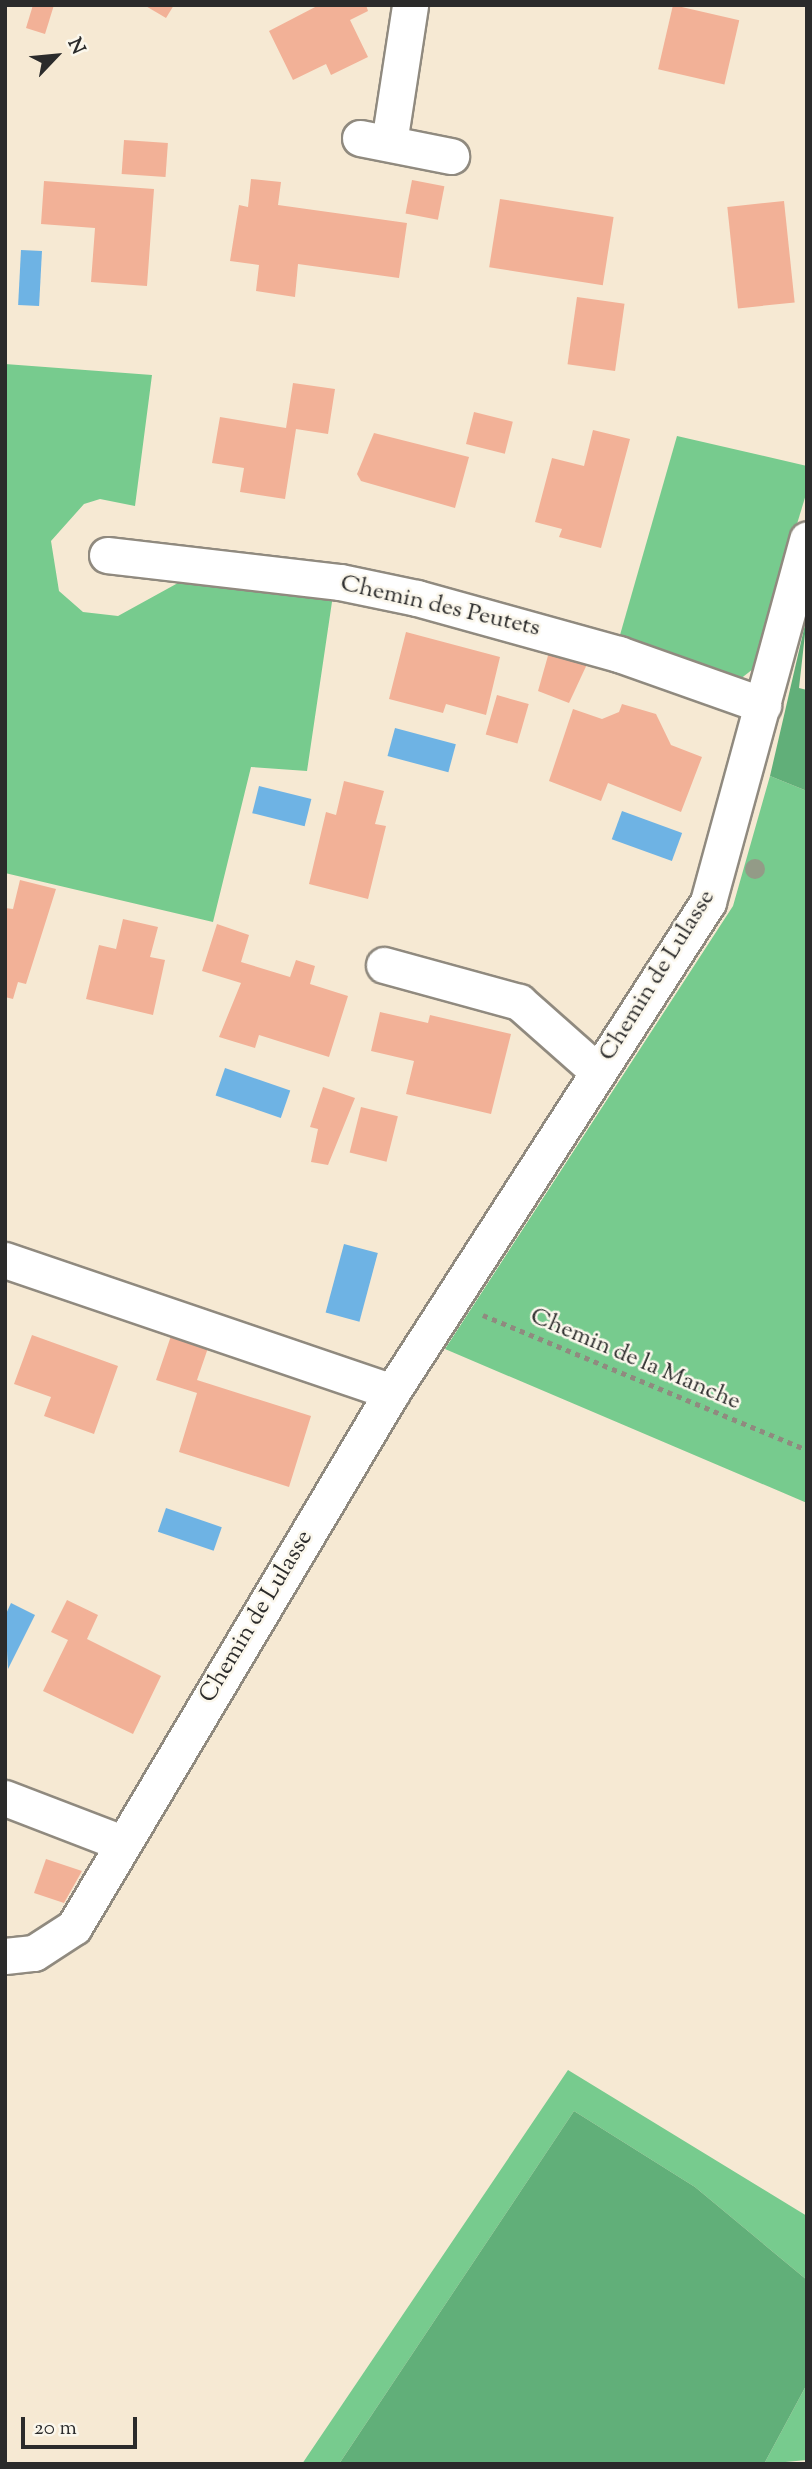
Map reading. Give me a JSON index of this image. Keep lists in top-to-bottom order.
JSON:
{
  "streets": {
    "street": ["Chemin des Peutets", "Chemin de Lulasse"],
    "path": ["Chemin de la Manche"]
  },
  "crossings": [
    ["Chemin des Peutets", "Chemin de Lulasse"],
    ["Chemin de Lulasse", "Chemin de la Manche"]
  ],
  "scale_bar": "20 m",
  "north": "top right"
}
